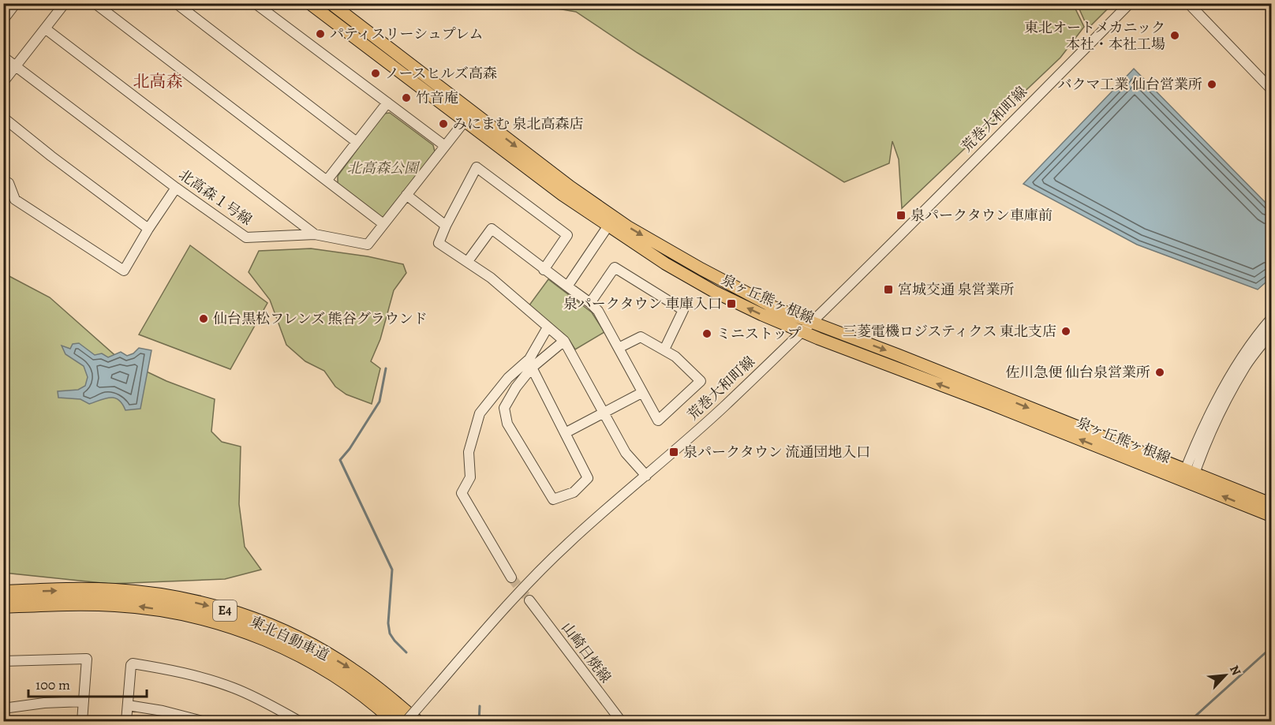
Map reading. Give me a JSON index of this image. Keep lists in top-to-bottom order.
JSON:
{
  "streets": {
    "highway": ["E4", "東北自動車道"],
    "main road": ["泉ヶ丘熊ヶ根線"],
    "street": ["荒巻大和町線", "北高森１号線", "山崎日焼線"]
  },
  "crossings": [
    ["荒巻大和町線", "泉ヶ丘熊ヶ根線"],
    ["北高森１号線", "泉ヶ丘熊ヶ根線"]
  ],
  "districts": ["北高森"],
  "parks": ["北高森公園"],
  "places": {
    "other": [
      "パティスリーシュプレム",
      "東北オートメカニック 本社・本社工場",
      "ノースヒルズ高森",
      "バクマ工業 仙台営業所",
      "竹音庵",
      "みにまむ 泉北高森店",
      "仙台黒松フレンズ 熊谷グラウンド",
      "三菱電機ロジスティクス 東北支店",
      "ミニストップ",
      "佐川急便 仙台泉営業所"
    ],
    "transit": [
      "泉パークタウン車庫前",
      "宮城交通 泉営業所",
      "泉パークタウン 車庫入口",
      "泉パークタウン 流通団地入口"
    ]
  },
  "scale_bar": "100 m",
  "north": "top right"
}
